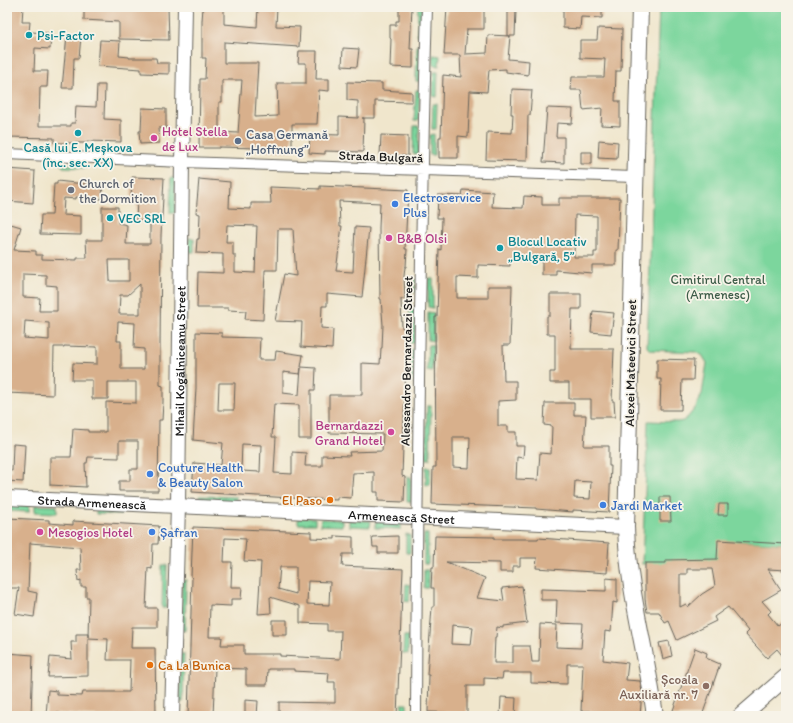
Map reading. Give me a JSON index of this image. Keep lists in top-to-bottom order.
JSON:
{
  "streets": {
    "main road": [
      "Mihail Kogălniceanu Street",
      "Alexei Mateevici Street",
      "Strada Armenească",
      "Armenească Street"
    ],
    "street": ["Strada Bulgară", "Alessandro Bernardazzi Street"]
  },
  "crossings": [
    ["Strada Bulgară", "Alessandro Bernardazzi Street"],
    ["Strada Bulgară", "Mihail Kogălniceanu Street"],
    ["Strada Bulgară", "Alexei Mateevici Street"],
    ["Alessandro Bernardazzi Street", "Armenească Street"],
    ["Mihail Kogălniceanu Street", "Strada Armenească"],
    ["Mihail Kogălniceanu Street", "Armenească Street"],
    ["Alexei Mateevici Street", "Armenească Street"],
    ["Strada Armenească", "Armenească Street"]
  ],
  "parks": ["Cimitirul Central (Armenesc)"],
  "places": [
    "Psi-Factor",
    "Casă lui E. Meșkova (înc. sec. XX)",
    "Hotel Stella de Lux",
    "Casa Germană „Hoffnung”",
    "Church of the Dormition",
    "Electroservice Plus",
    "VEC SRL",
    "B&B Olsi",
    "Blocul Locativ „Bulgară, 5”",
    "Bernardazzi Grand Hotel",
    "Couture Health & Beauty Salon",
    "El Paso",
    "Jardi Market",
    "Mesogios Hotel",
    "Șafran",
    "Ca La Bunica",
    "Școala Auxiliară nr. 7"
  ]
}
